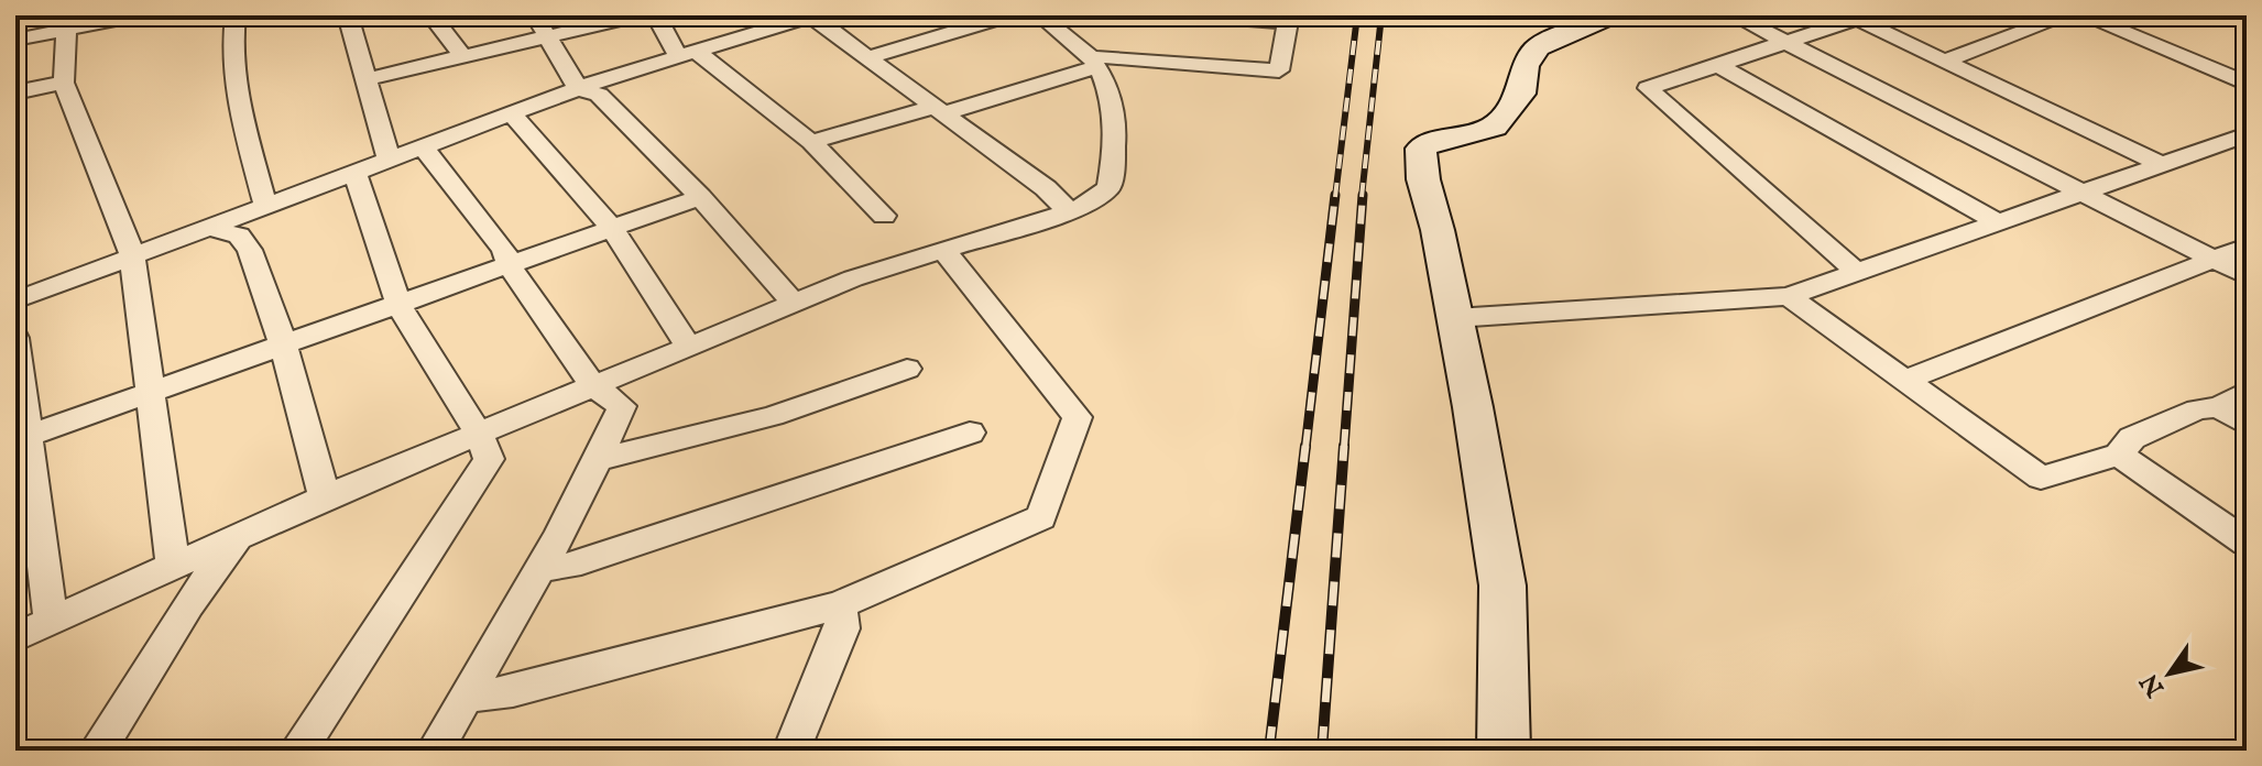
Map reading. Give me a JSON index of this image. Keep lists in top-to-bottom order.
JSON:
{
  "north": "bottom left"
}
